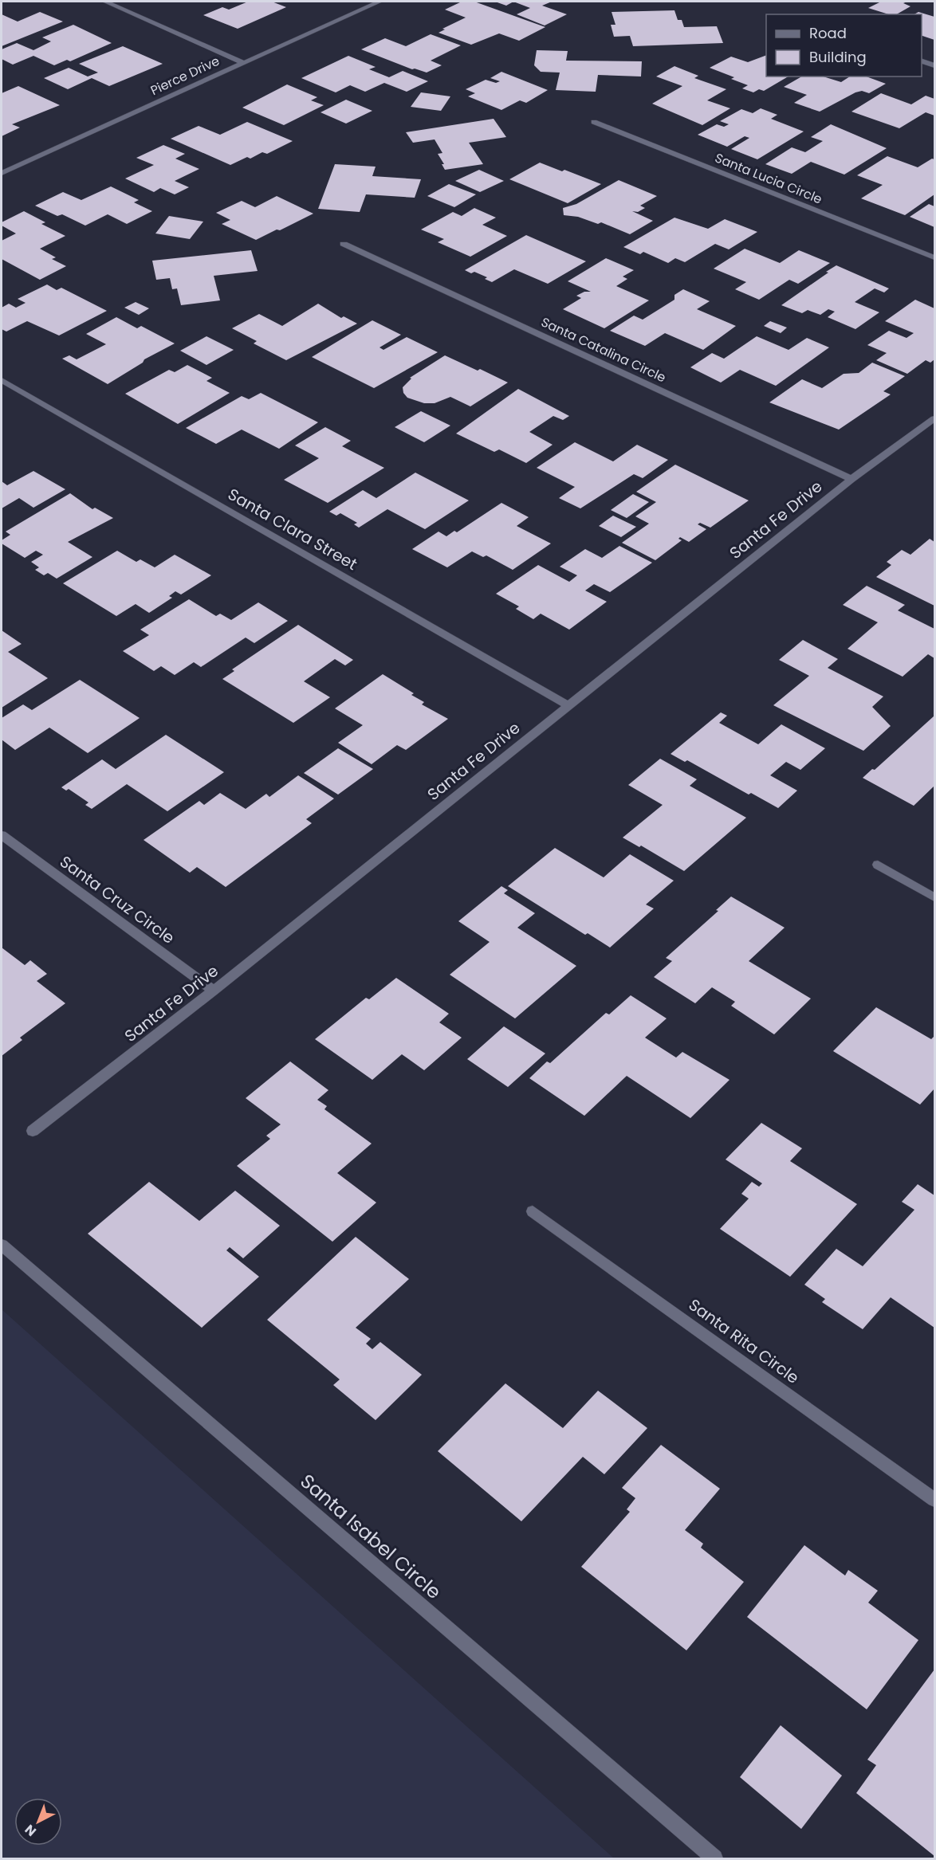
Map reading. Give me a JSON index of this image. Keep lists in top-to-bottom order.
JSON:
{
  "streets": {
    "street": [
      "Pierce Drive",
      "Santa Lucia Circle",
      "Santa Catalina Circle",
      "Santa Fe Drive",
      "Santa Clara Street",
      "Santa Cruz Circle",
      "Santa Rita Circle",
      "Santa Isabel Circle"
    ]
  },
  "crossings": [
    ["Santa Catalina Circle", "Santa Fe Drive"],
    ["Santa Fe Drive", "Santa Clara Street"],
    ["Santa Fe Drive", "Santa Cruz Circle"]
  ],
  "legend": ["Road", "Building"],
  "north": "bottom left"
}
